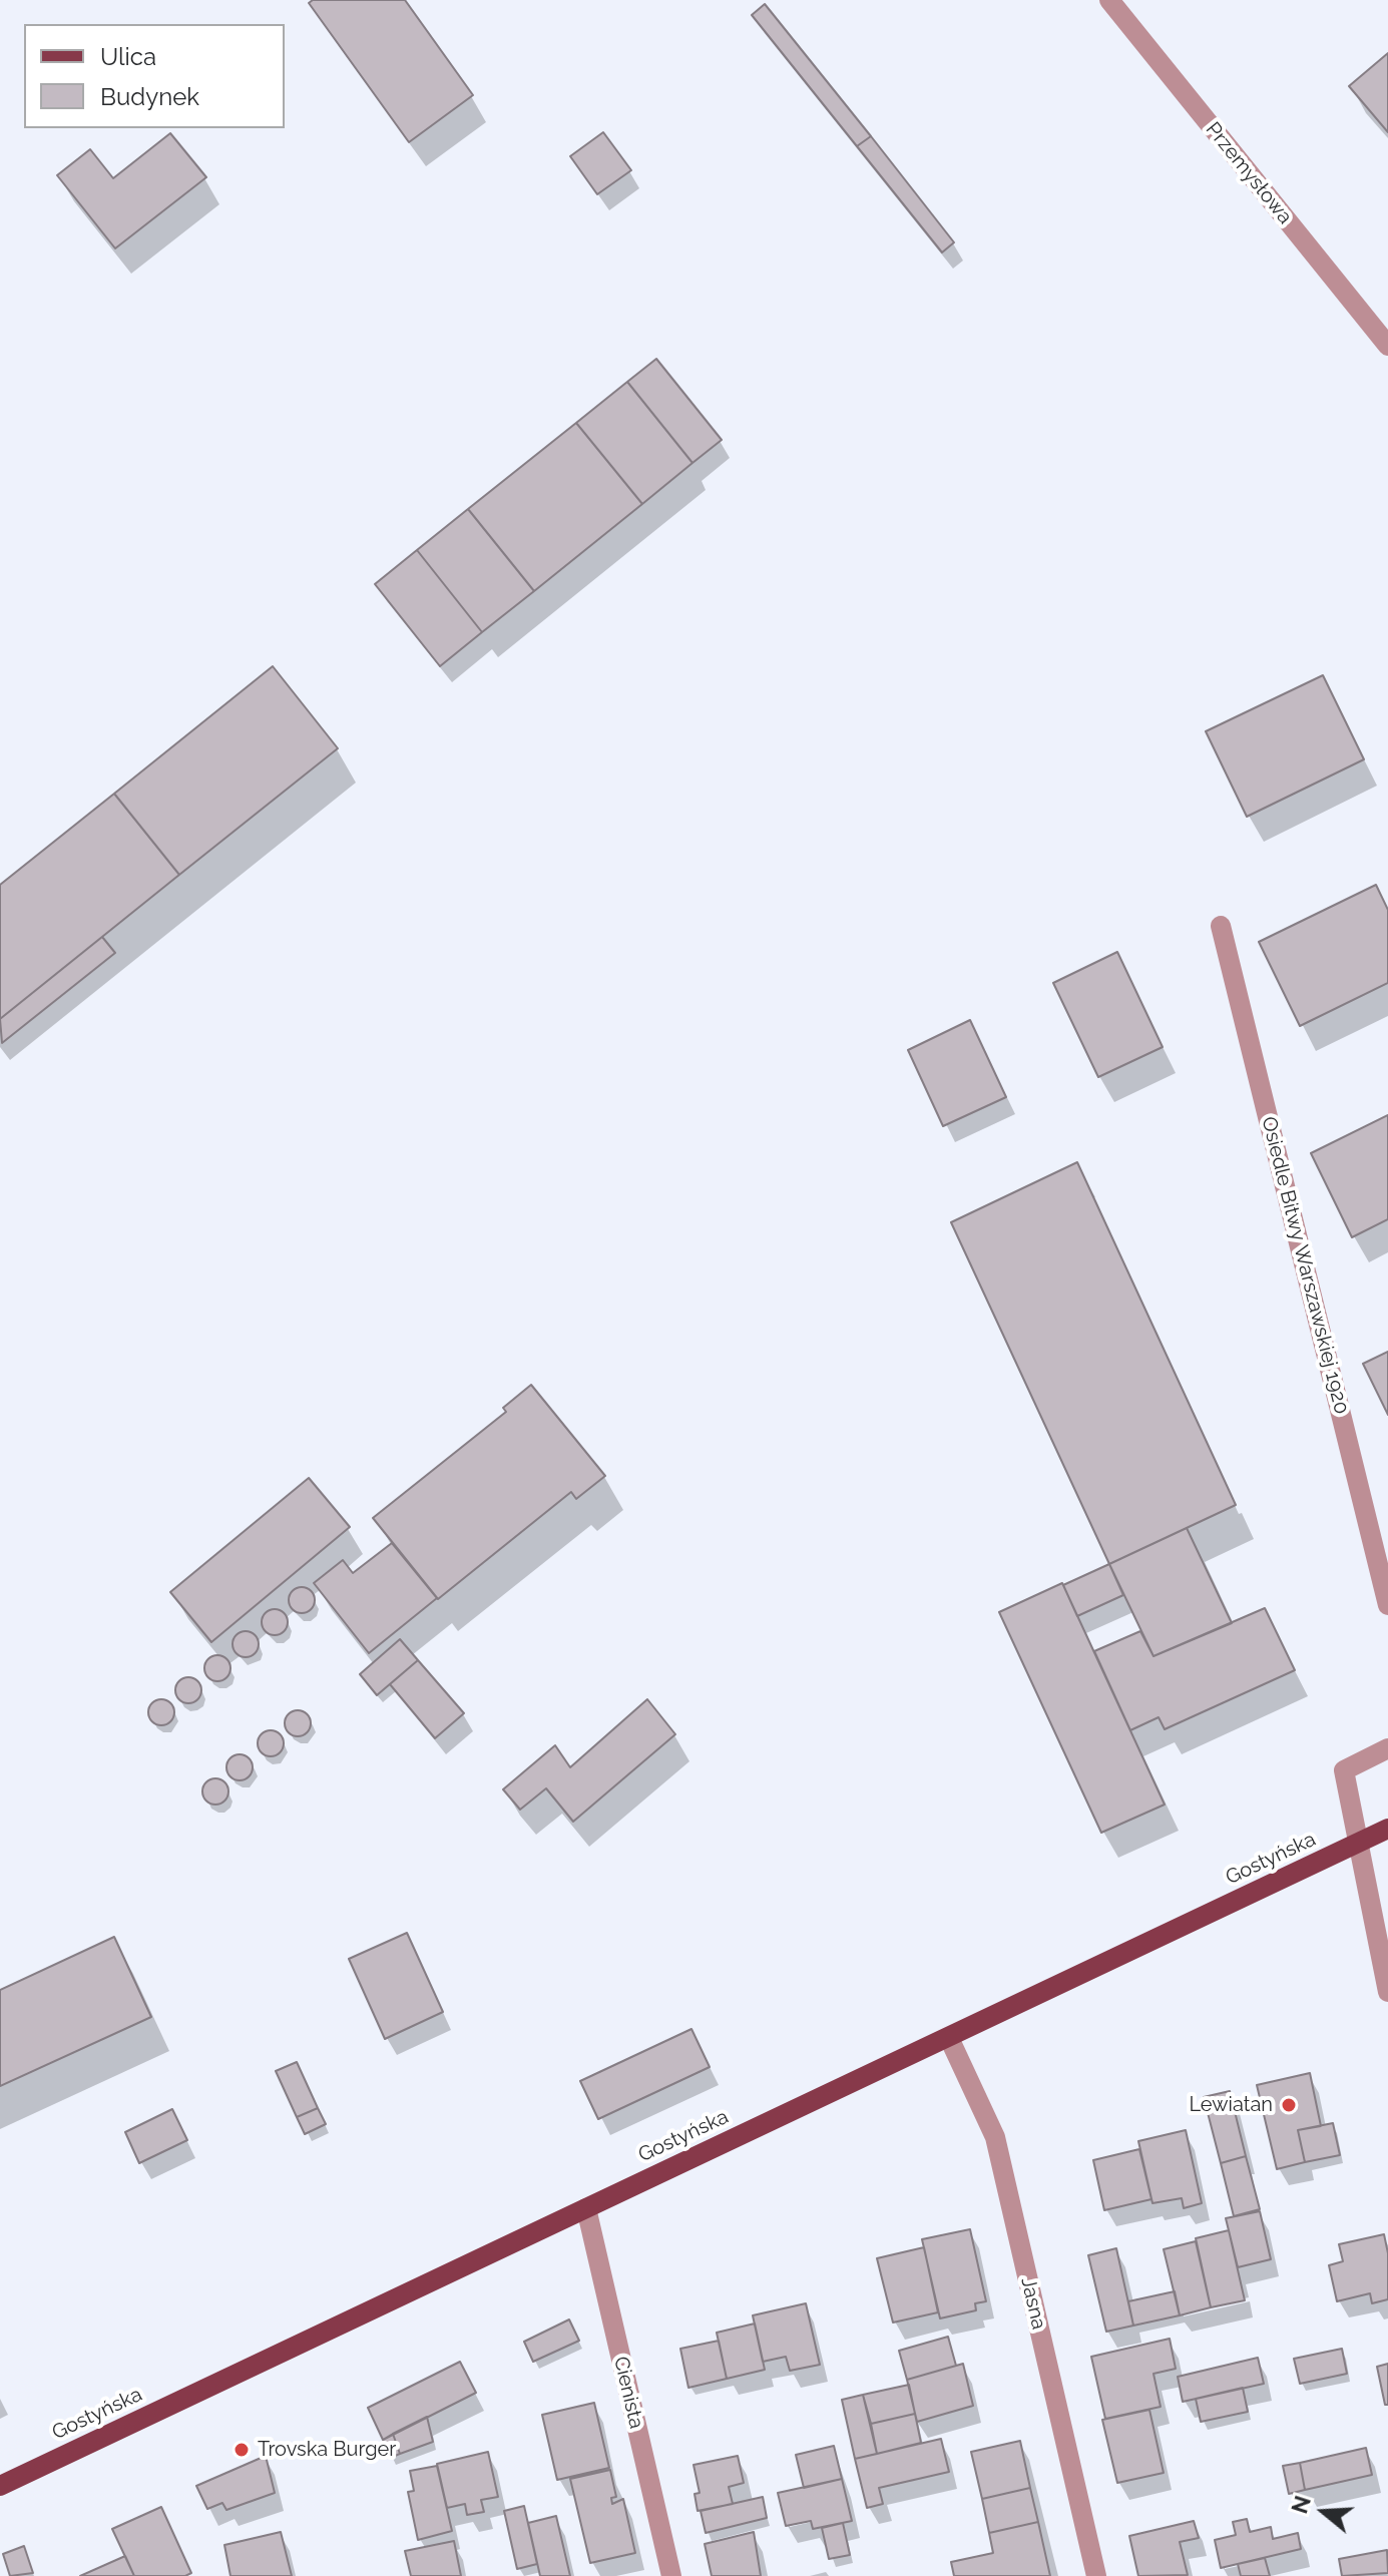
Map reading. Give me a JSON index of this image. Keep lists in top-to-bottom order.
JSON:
{
  "streets": {
    "main road": ["Gostyńska"],
    "street": [
      "Przemysłowa",
      "Osiedle Bitwy Warszawskiej 1920",
      "Jasna",
      "Cienista"
    ]
  },
  "crossings": [
    ["Gostyńska", "Jasna"],
    ["Gostyńska", "Cienista"]
  ],
  "places": ["Lewiatan", "Trovska Burger"],
  "legend": ["Ulica", "Budynek"],
  "north": "left"
}
